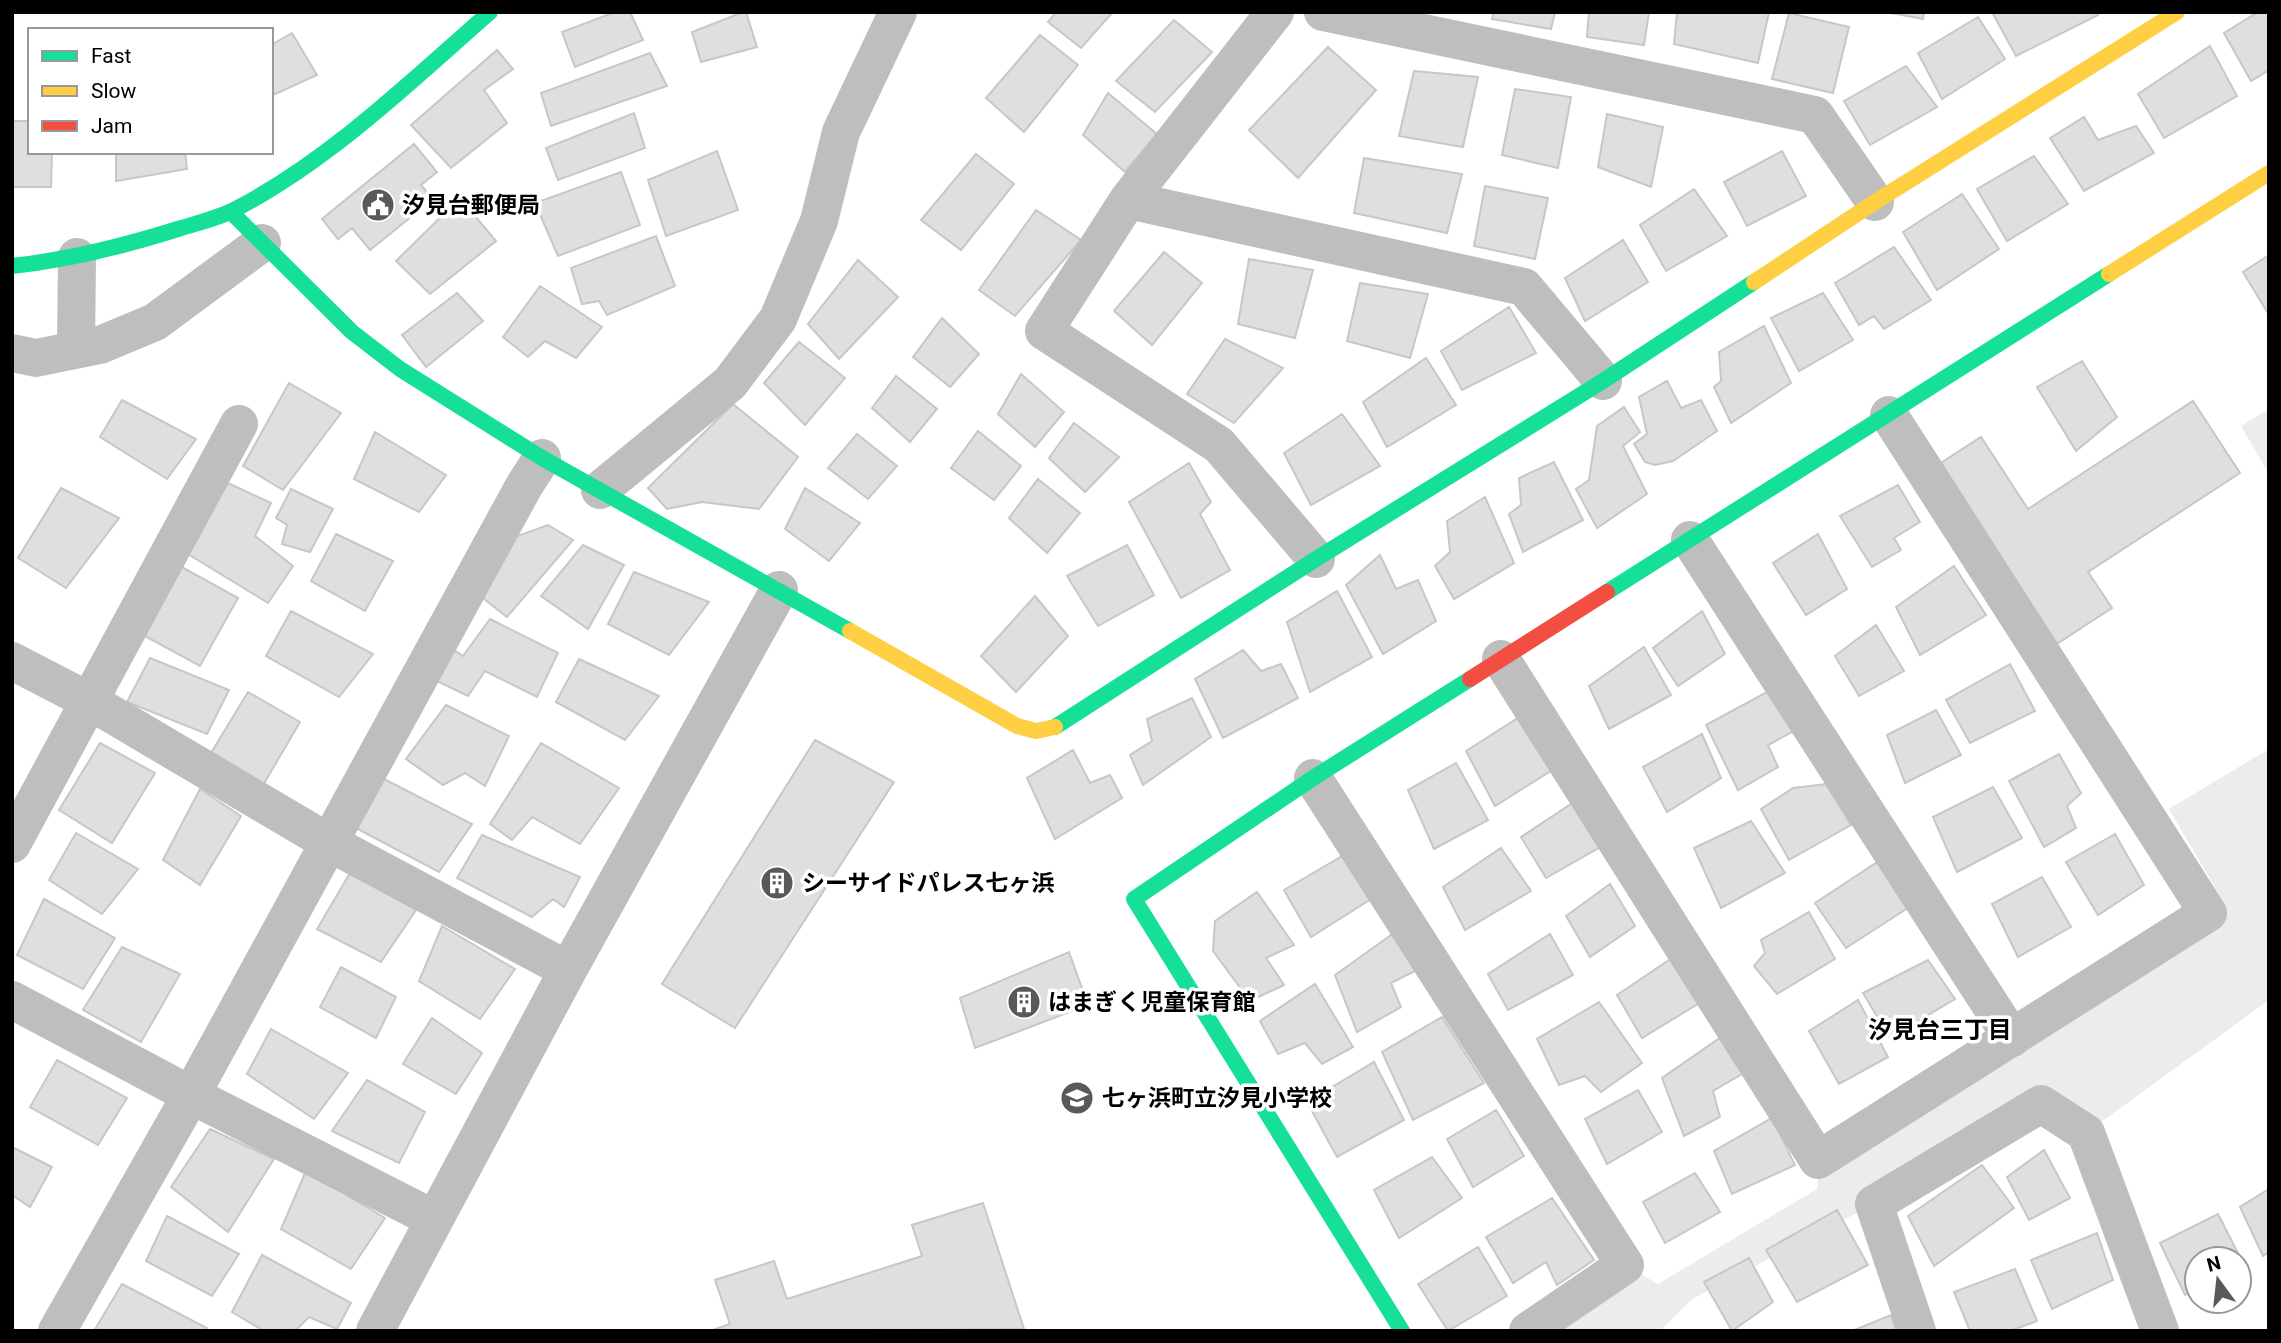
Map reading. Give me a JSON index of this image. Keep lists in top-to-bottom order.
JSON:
{
  "districts": ["汐見台三丁目"],
  "places": {
    "public building": ["汐見台郵便局"],
    "building": ["シーサイドパレス七ヶ浜", "はまぎく児童保育館"],
    "school or university": ["七ヶ浜町立汐見小学校"]
  },
  "legend": ["Fast", "Slow", "Jam"],
  "north": "top"
}
